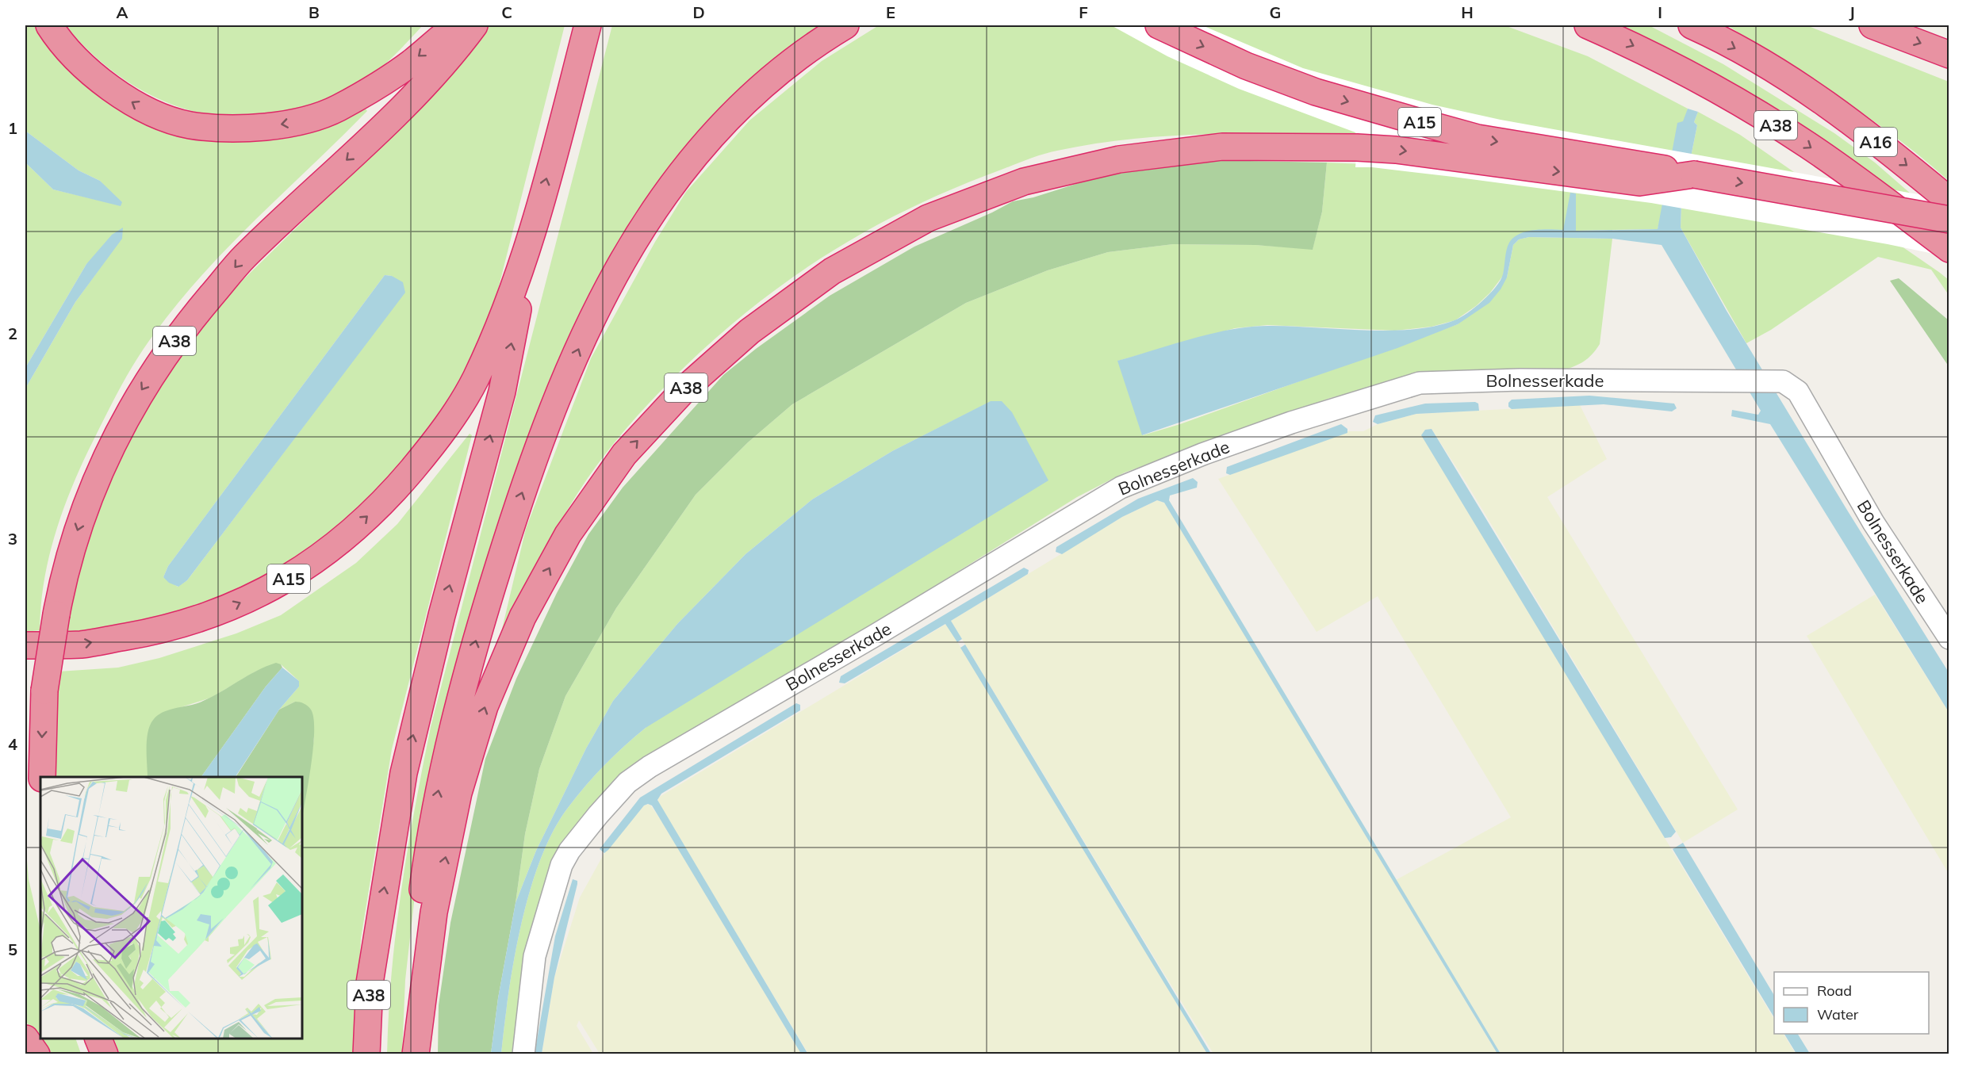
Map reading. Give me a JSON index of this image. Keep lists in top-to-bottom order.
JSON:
{
  "streets": {
    "highway": ["A15", "A38", "A16"],
    "street": ["Bolnesserkade"]
  },
  "crossings": [
    ["A15", "A38"]
  ],
  "legend": ["Road", "Water"],
  "grid": {
    "columns": [
      "A",
      "B",
      "C",
      "D",
      "E",
      "F",
      "G",
      "H",
      "I",
      "J"
    ],
    "rows": [
      "1",
      "2",
      "3",
      "4",
      "5"
    ]
  }
}
